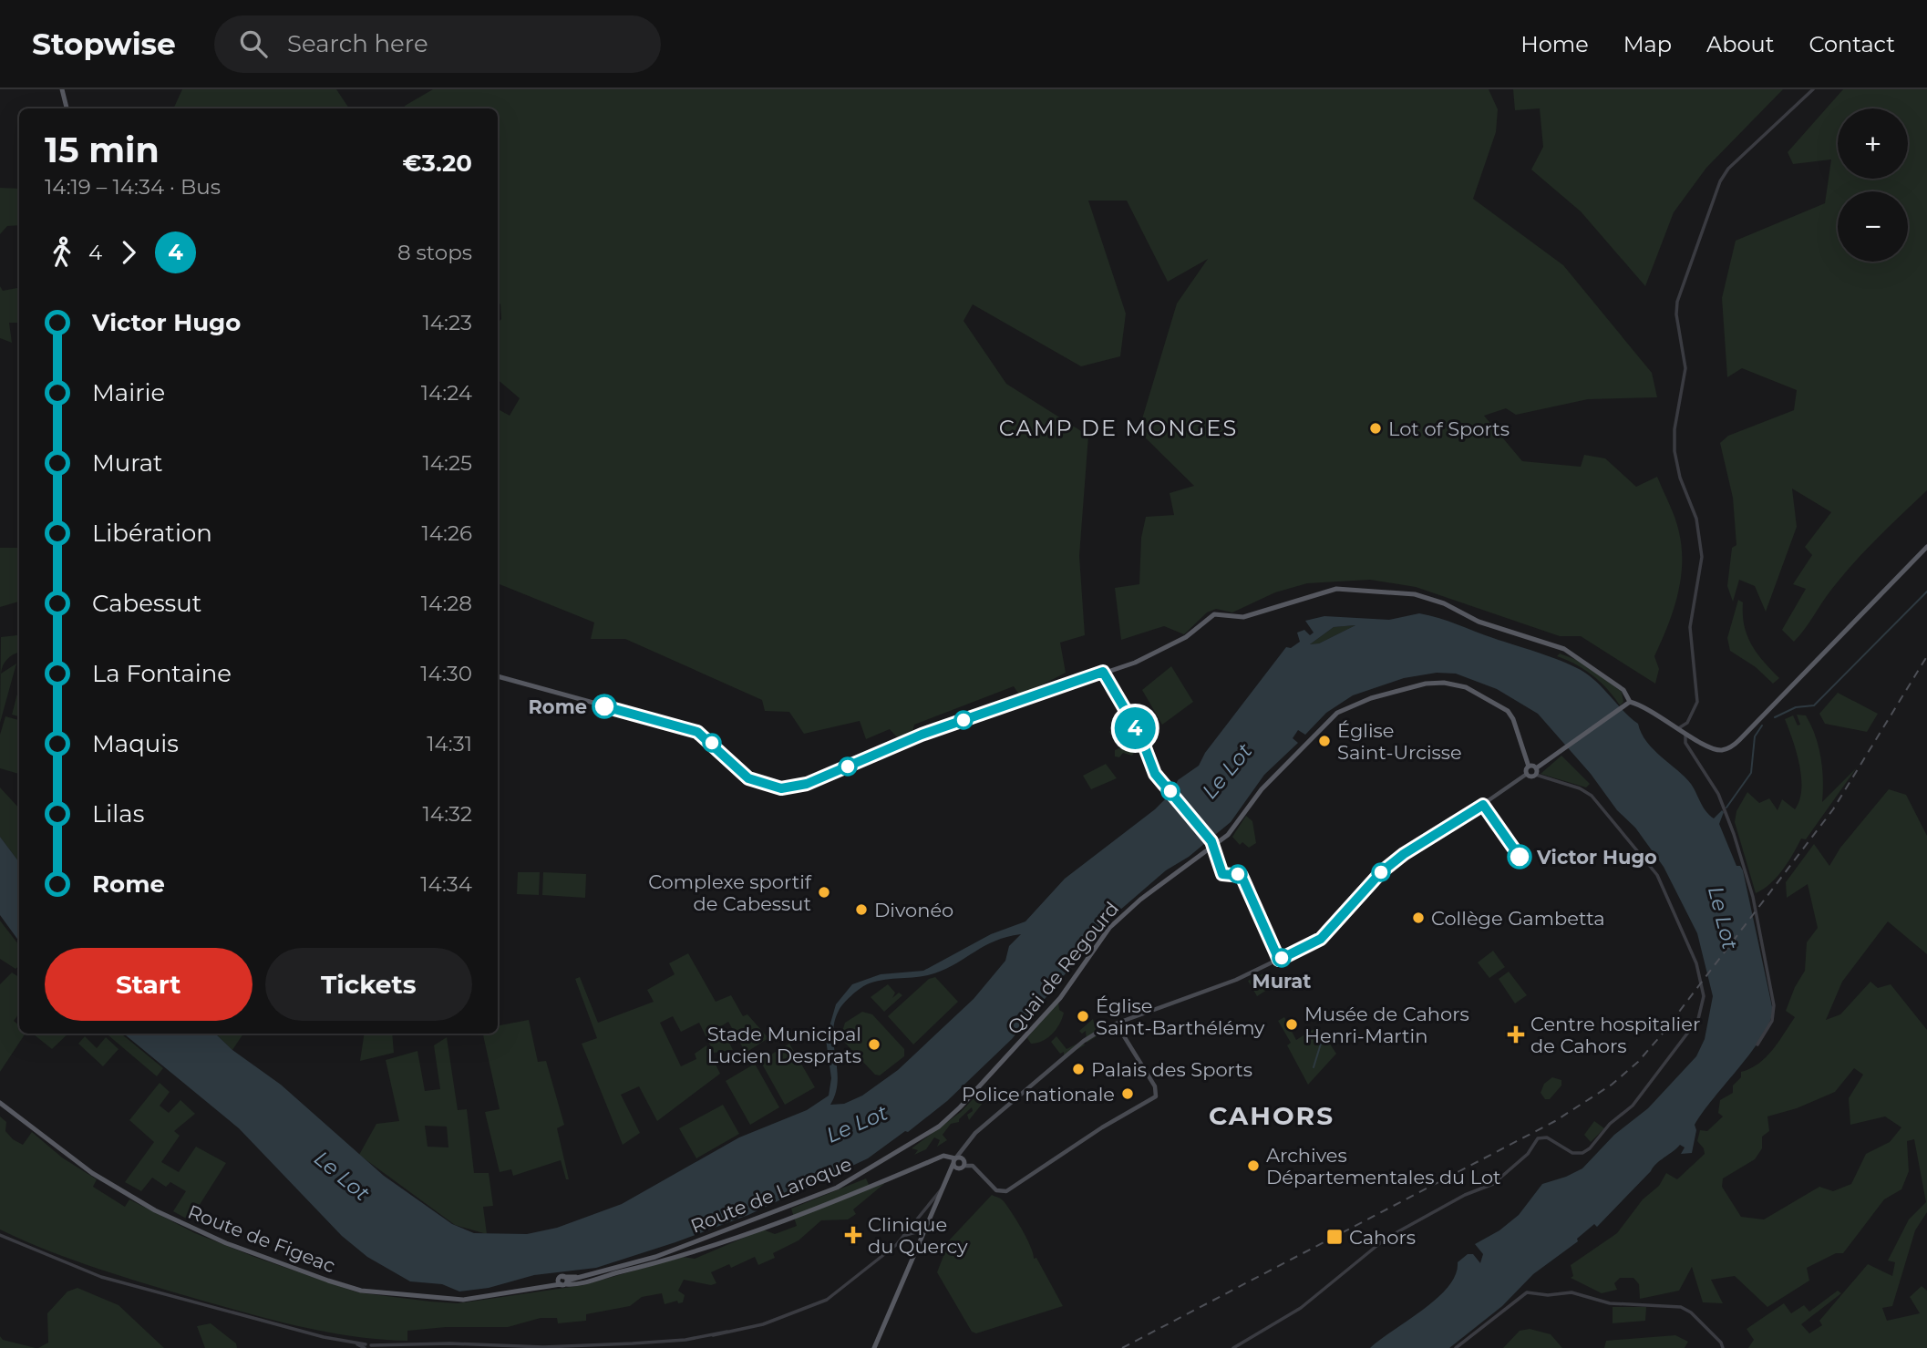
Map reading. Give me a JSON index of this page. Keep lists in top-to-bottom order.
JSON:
{
  "streets": {
    "main road": ["Quai de Regourd", "Route de Laroque", "Route de Figeac"]
  },
  "crossings": [
    ["Quai de Regourd", "Route de Laroque"],
    ["Route de Laroque", "Route de Figeac"]
  ],
  "districts": ["CAMP DE MONGES", "CAHORS"],
  "water": ["Le Lot"],
  "places": {
    "other": [
      "Lot of Sports",
      "Rome",
      "Église Saint-Urcisse",
      "Victor Hugo",
      "Complexe sportif de Cabessut",
      "Divonéo",
      "Collège Gambetta",
      "Murat",
      "Église Saint-Barthélémy",
      "Musée de Cahors Henri-Martin",
      "Stade Municipal Lucien Desprats",
      "Palais des Sports",
      "Police nationale",
      "Archives Départementales du Lot"
    ],
    "health": ["Centre hospitalier de Cahors", "Clinique du Quercy"],
    "transit": ["Cahors"]
  },
  "lines": ["bus line 4"],
  "page": {
    "header": "Stopwise",
    "search": "Search here",
    "nav": [
      "Home",
      "Map",
      "About",
      "Contact"
    ],
    "on_map": "4",
    "map_buttons": ["+", "−"],
    "heading": ["15 min", "14:19 – 14:34 · Bus", "€3.20"],
    "legs": ["4", "4", "8 stops"],
    "list": [
      {
        "name": "Victor Hugo",
        "value": "14:23"
      },
      {
        "name": "Mairie",
        "value": "14:24"
      },
      {
        "name": "Murat",
        "value": "14:25"
      },
      {
        "name": "Libération",
        "value": "14:26"
      },
      {
        "name": "Cabessut",
        "value": "14:28"
      },
      {
        "name": "La Fontaine",
        "value": "14:30"
      },
      {
        "name": "Maquis",
        "value": "14:31"
      },
      {
        "name": "Lilas",
        "value": "14:32"
      },
      {
        "name": "Rome",
        "value": "14:34"
      }
    ],
    "buttons": ["Start", "Tickets"]
  }
}
